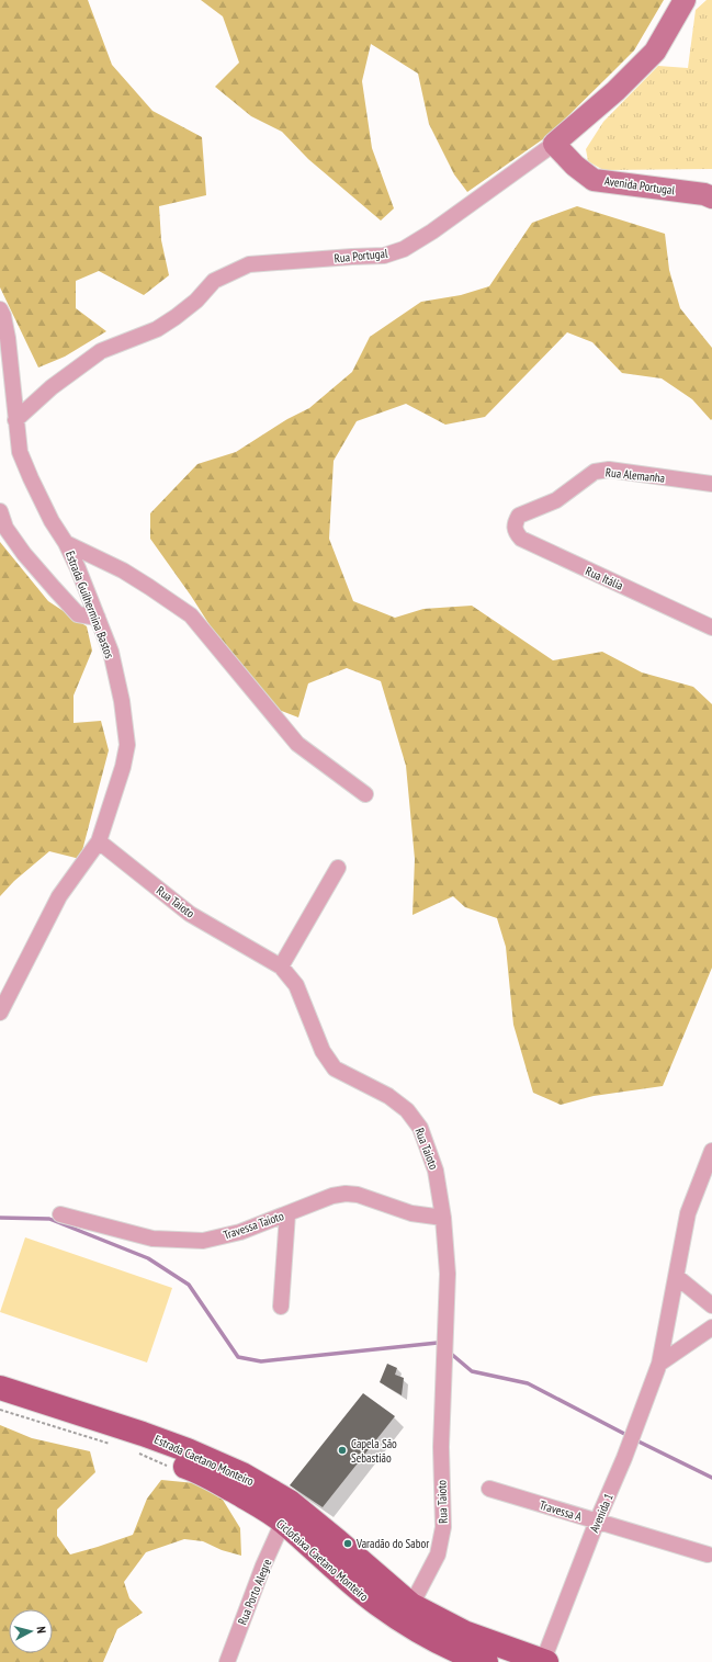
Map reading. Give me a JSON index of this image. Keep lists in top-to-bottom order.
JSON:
{
  "streets": {
    "main road": ["Estrada Caetano Monteiro"],
    "street": [
      "Avenida Portugal",
      "Rua Portugal",
      "Rua Alemanha",
      "Rua Itália",
      "Estrada Guilhermina Bastos",
      "Rua Taioto",
      "Travessa Taioto",
      "Travessa A",
      "Avenida 1",
      "Rua Porto Alegre"
    ]
  },
  "crossings": [
    ["Avenida Portugal", "Rua Portugal"],
    ["Rua Portugal", "Estrada Guilhermina Bastos"],
    ["Rua Alemanha", "Rua Itália"],
    ["Estrada Guilhermina Bastos", "Rua Taioto"],
    ["Rua Taioto", "Travessa Taioto"],
    ["Rua Taioto", "Estrada Caetano Monteiro"],
    ["Estrada Caetano Monteiro", "Avenida 1"],
    ["Estrada Caetano Monteiro", "Rua Porto Alegre"],
    ["Travessa A", "Avenida 1"]
  ],
  "places": ["Capela São Sebastião", "Varadão do Sabor"],
  "north": "right"
}
